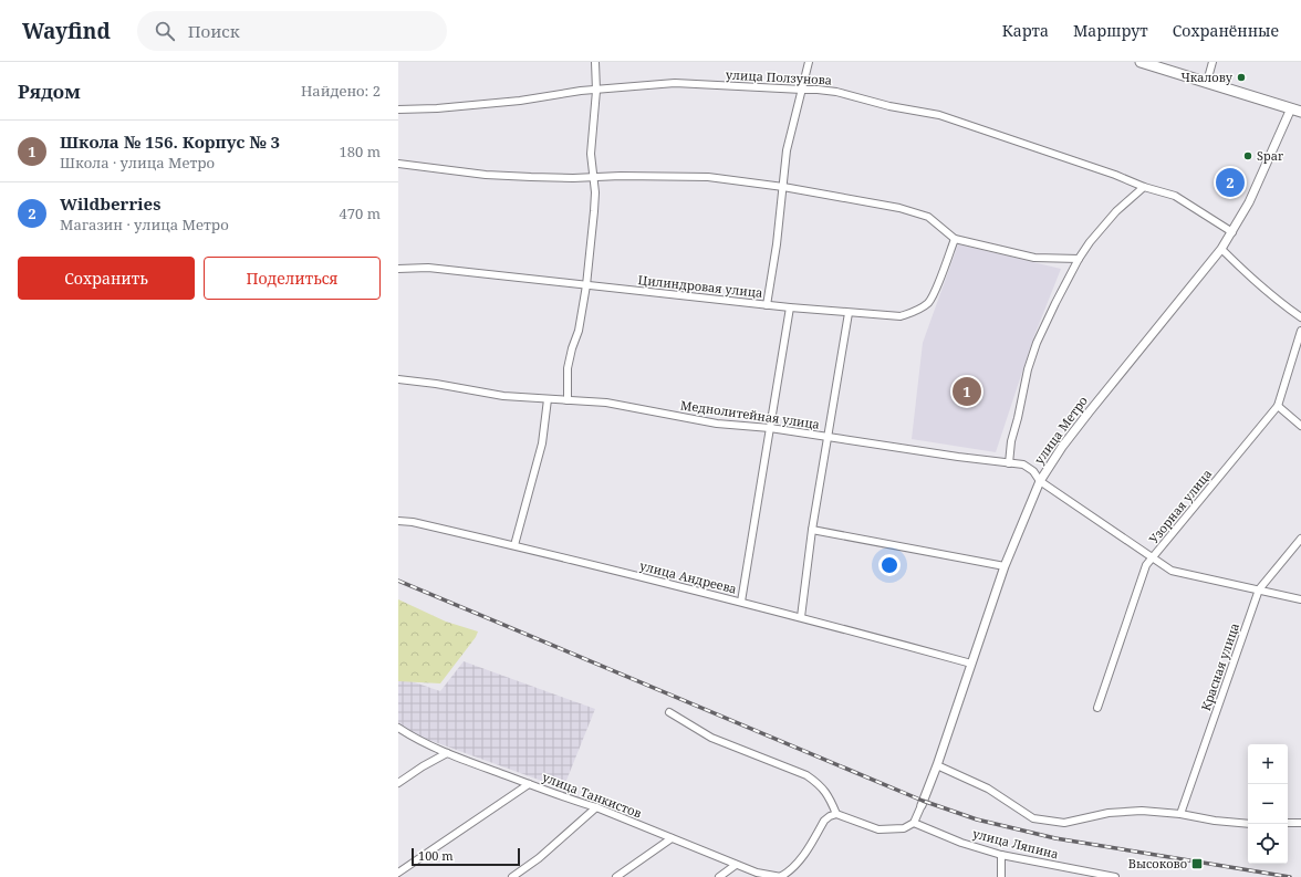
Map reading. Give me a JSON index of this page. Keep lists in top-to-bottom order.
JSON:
{
  "streets": {
    "street": [
      "улица Ползунова",
      "Цилиндровая улица",
      "Меднолитейная улица",
      "улица Метро",
      "Узорная улица",
      "улица Андреева",
      "Красная улица",
      "улица Танкистов",
      "улица Ляпина"
    ]
  },
  "crossings": [
    ["улица Ползунова", "улица Метро"],
    ["Меднолитейная улица", "улица Метро"],
    ["Меднолитейная улица", "Узорная улица"],
    ["Меднолитейная улица", "Красная улица"],
    ["улица Метро", "улица Андреева"]
  ],
  "places": {
    "other": ["Чкалову", "Spar"],
    "transit": ["Высоково"]
  },
  "scale_bar": "100 m",
  "page": {
    "header": "Wayfind",
    "search": "Поиск",
    "nav": ["Карта", "Маршрут", "Сохранённые"],
    "heading": ["Рядом", "Найдено: 2"],
    "list": [
      {
        "mark": "1",
        "name": "Школа № 156. Корпус № 3",
        "note": "Школа · улица Метро",
        "value": "180 m"
      },
      {
        "mark": "2",
        "name": "Wildberries",
        "note": "Магазин · улица Метро",
        "value": "470 m"
      }
    ],
    "pins": ["2", "1"],
    "buttons": ["Сохранить", "Поделиться"],
    "map_buttons": ["+", "−"],
    "scale": "100 m"
  }
}
